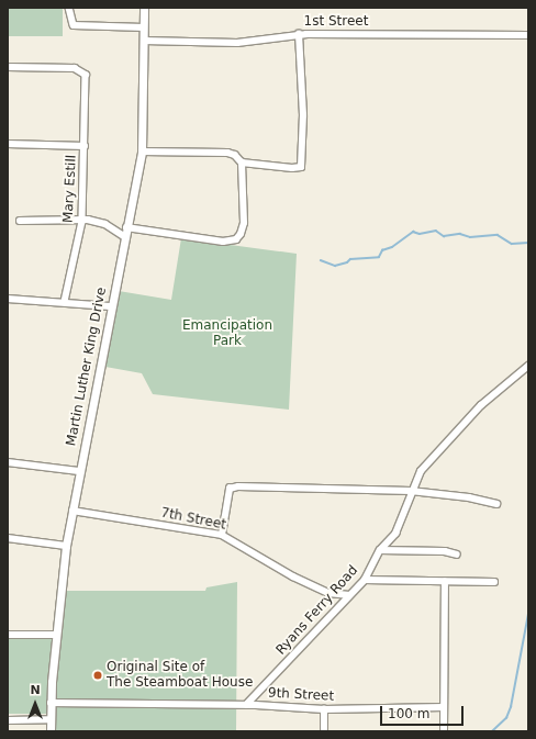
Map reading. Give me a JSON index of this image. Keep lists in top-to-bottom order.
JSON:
{
  "streets": {
    "street": [
      "1st Street",
      "Mary Estill",
      "Martin Luther King Drive",
      "7th Street",
      "Ryans Ferry Road",
      "9th Street"
    ]
  },
  "crossings": [
    ["1st Street", "Martin Luther King Drive"],
    ["Martin Luther King Drive", "7th Street"],
    ["Martin Luther King Drive", "9th Street"],
    ["7th Street", "Ryans Ferry Road"],
    ["Ryans Ferry Road", "9th Street"]
  ],
  "parks": ["Emancipation Park"],
  "places": ["Original Site of The Steamboat House"],
  "scale_bar": "100 m",
  "north": "top"
}
